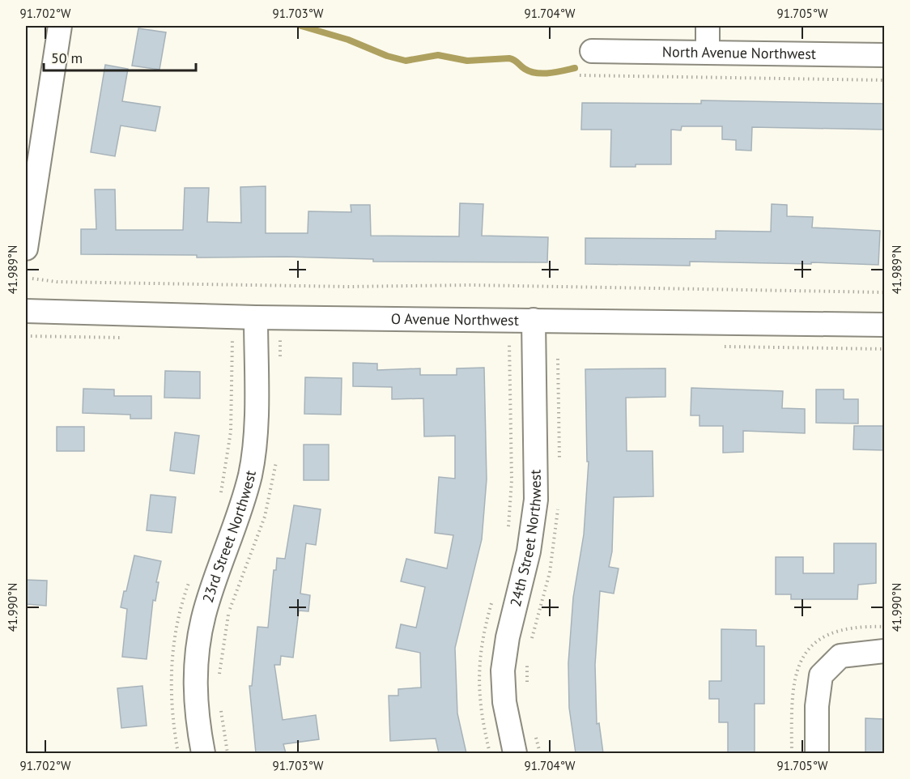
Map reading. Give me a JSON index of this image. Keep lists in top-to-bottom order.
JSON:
{
  "streets": {
    "street": [
      "North Avenue Northwest",
      "O Avenue Northwest",
      "23rd Street Northwest",
      "24th Street Northwest"
    ]
  },
  "crossings": [
    ["O Avenue Northwest", "23rd Street Northwest"],
    ["O Avenue Northwest", "24th Street Northwest"]
  ],
  "scale_bar": "50 m",
  "coordinates": [
    "91.702°W",
    "91.703°W",
    "91.704°W",
    "91.705°W",
    "41.989°N",
    "41.990°N"
  ]
}
